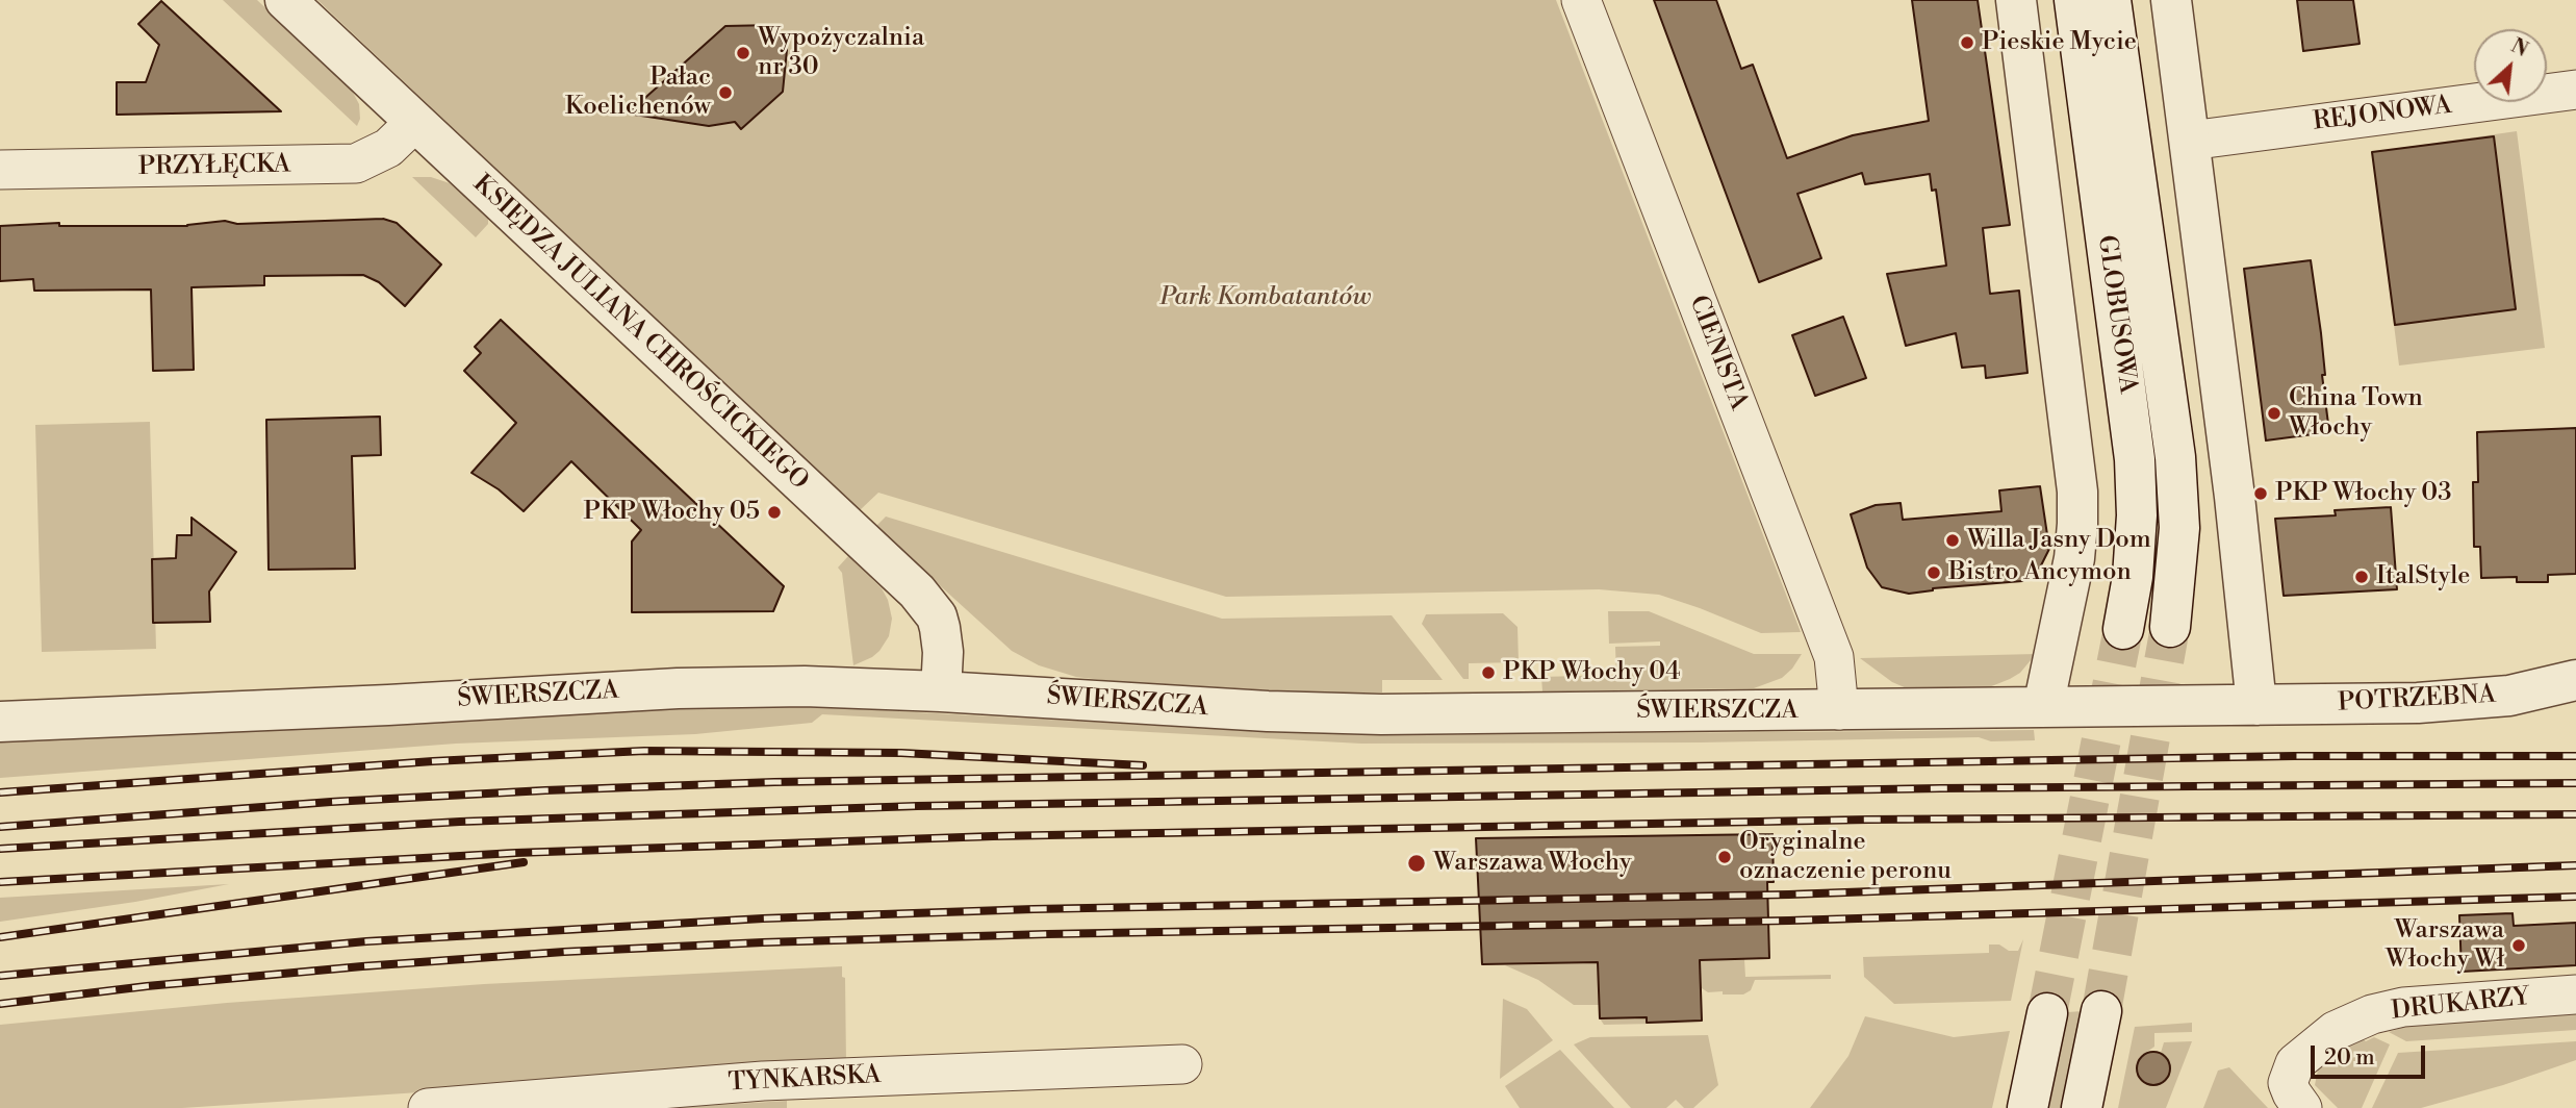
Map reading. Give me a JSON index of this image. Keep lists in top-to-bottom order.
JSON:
{
  "streets": {
    "street": [
      "REJONOWA",
      "PRZYŁĘCKA",
      "GLOBUSOWA",
      "KSIĘDZA JULIANA CHROŚCICKIEGO",
      "CIENISTA",
      "ŚWIERSZCZA",
      "POTRZEBNA",
      "DRUKARZY",
      "TYNKARSKA"
    ]
  },
  "crossings": [
    ["PRZYŁĘCKA", "KSIĘDZA JULIANA CHROŚCICKIEGO"],
    ["KSIĘDZA JULIANA CHROŚCICKIEGO", "ŚWIERSZCZA"],
    ["CIENISTA", "ŚWIERSZCZA"],
    ["ŚWIERSZCZA", "POTRZEBNA"]
  ],
  "parks": ["Park Kombatantów"],
  "places": [
    "Pieskie Mycie",
    "Wypożyczalnia nr 30",
    "Pałac Koelichenów",
    "China Town Włochy",
    "PKP Włochy 03",
    "PKP Włochy 05",
    "Willa Jasny Dom",
    "Bistro Ancymon",
    "ItalStyle",
    "PKP Włochy 04",
    "Oryginalne oznaczenie peronu",
    "Warszawa Włochy",
    "Warszawa Włochy Wł"
  ],
  "scale_bar": "20 m",
  "north": "top right"
}
